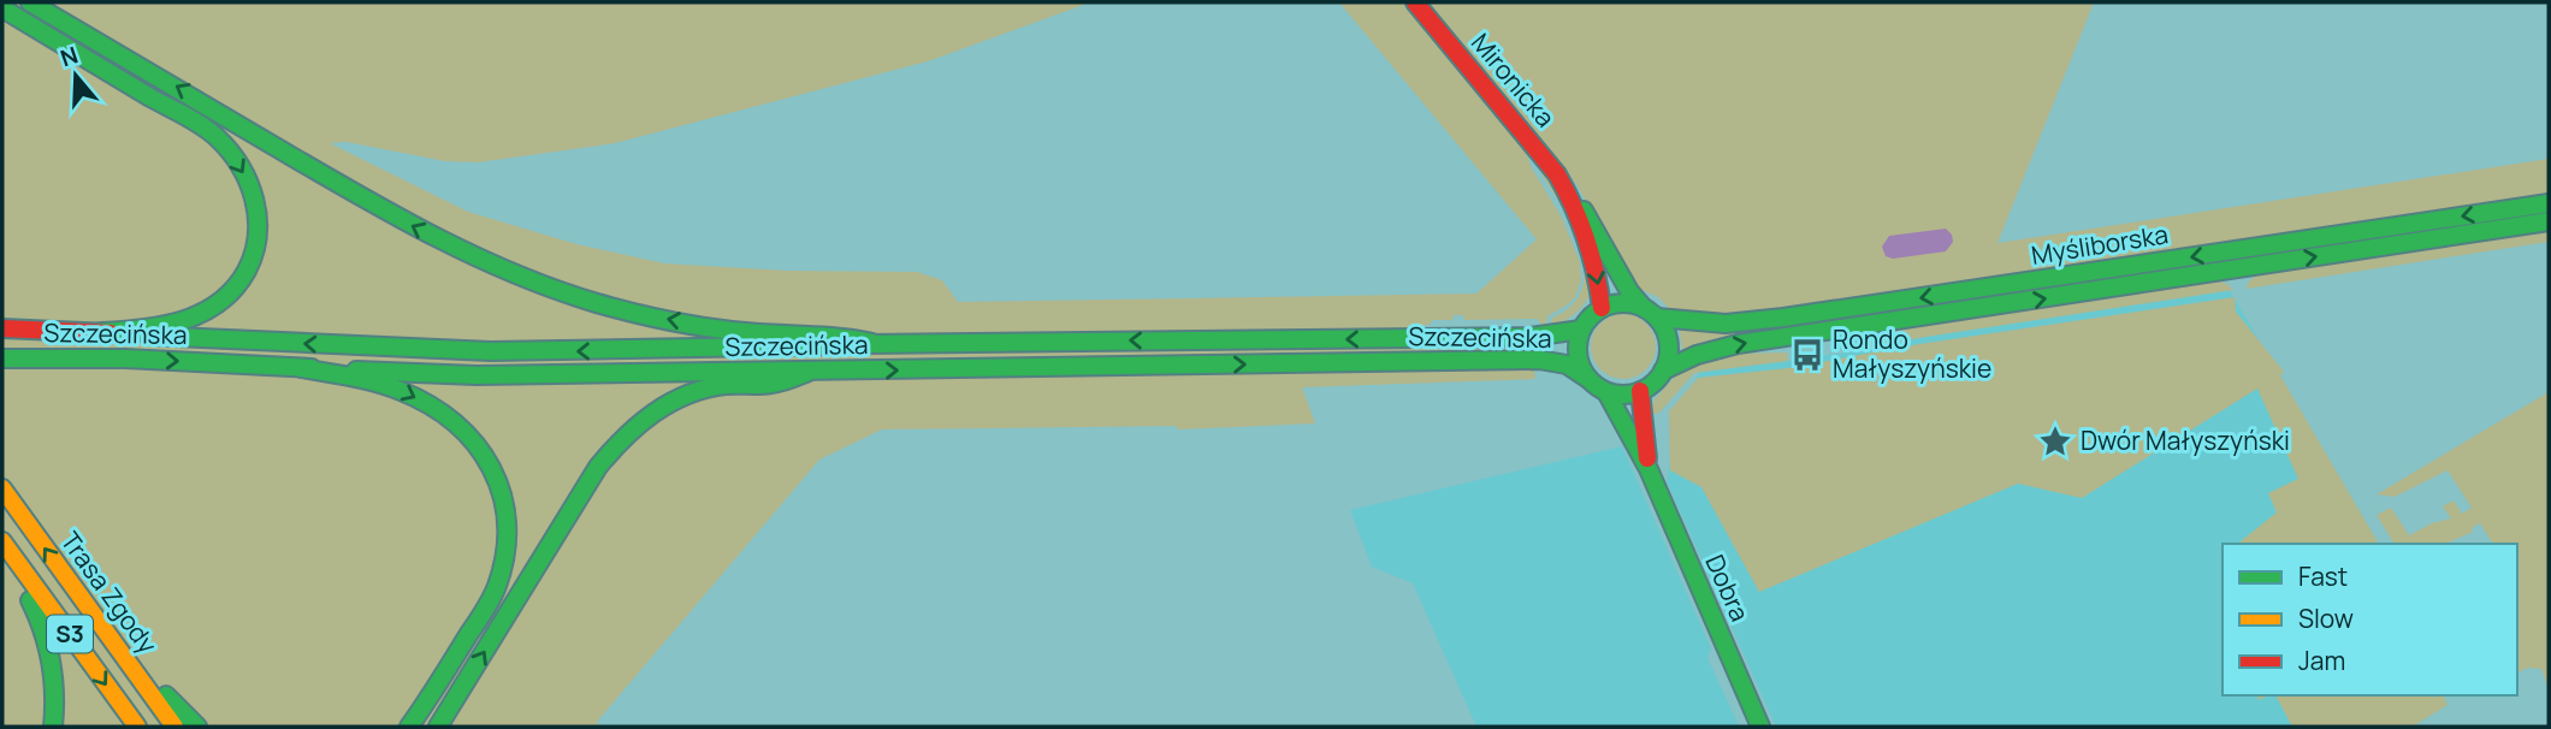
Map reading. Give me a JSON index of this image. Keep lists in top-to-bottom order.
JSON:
{
  "streets": {
    "main road": [
      "Mironicka",
      "Myśliborska",
      "Szczecińska",
      "Dobra",
      "Trasa Zgody",
      "S3"
    ]
  },
  "crossings": [
    ["Mironicka", "Myśliborska"],
    ["Mironicka", "Szczecińska"],
    ["Mironicka", "Dobra"],
    ["Myśliborska", "Szczecińska"],
    ["Myśliborska", "Dobra"],
    ["Szczecińska", "Dobra"]
  ],
  "places": {
    "bus stop": ["Rondo Małyszyńskie"],
    "place": ["Dwór Małyszyński"]
  },
  "legend": ["Fast", "Slow", "Jam"],
  "north": "top"
}
